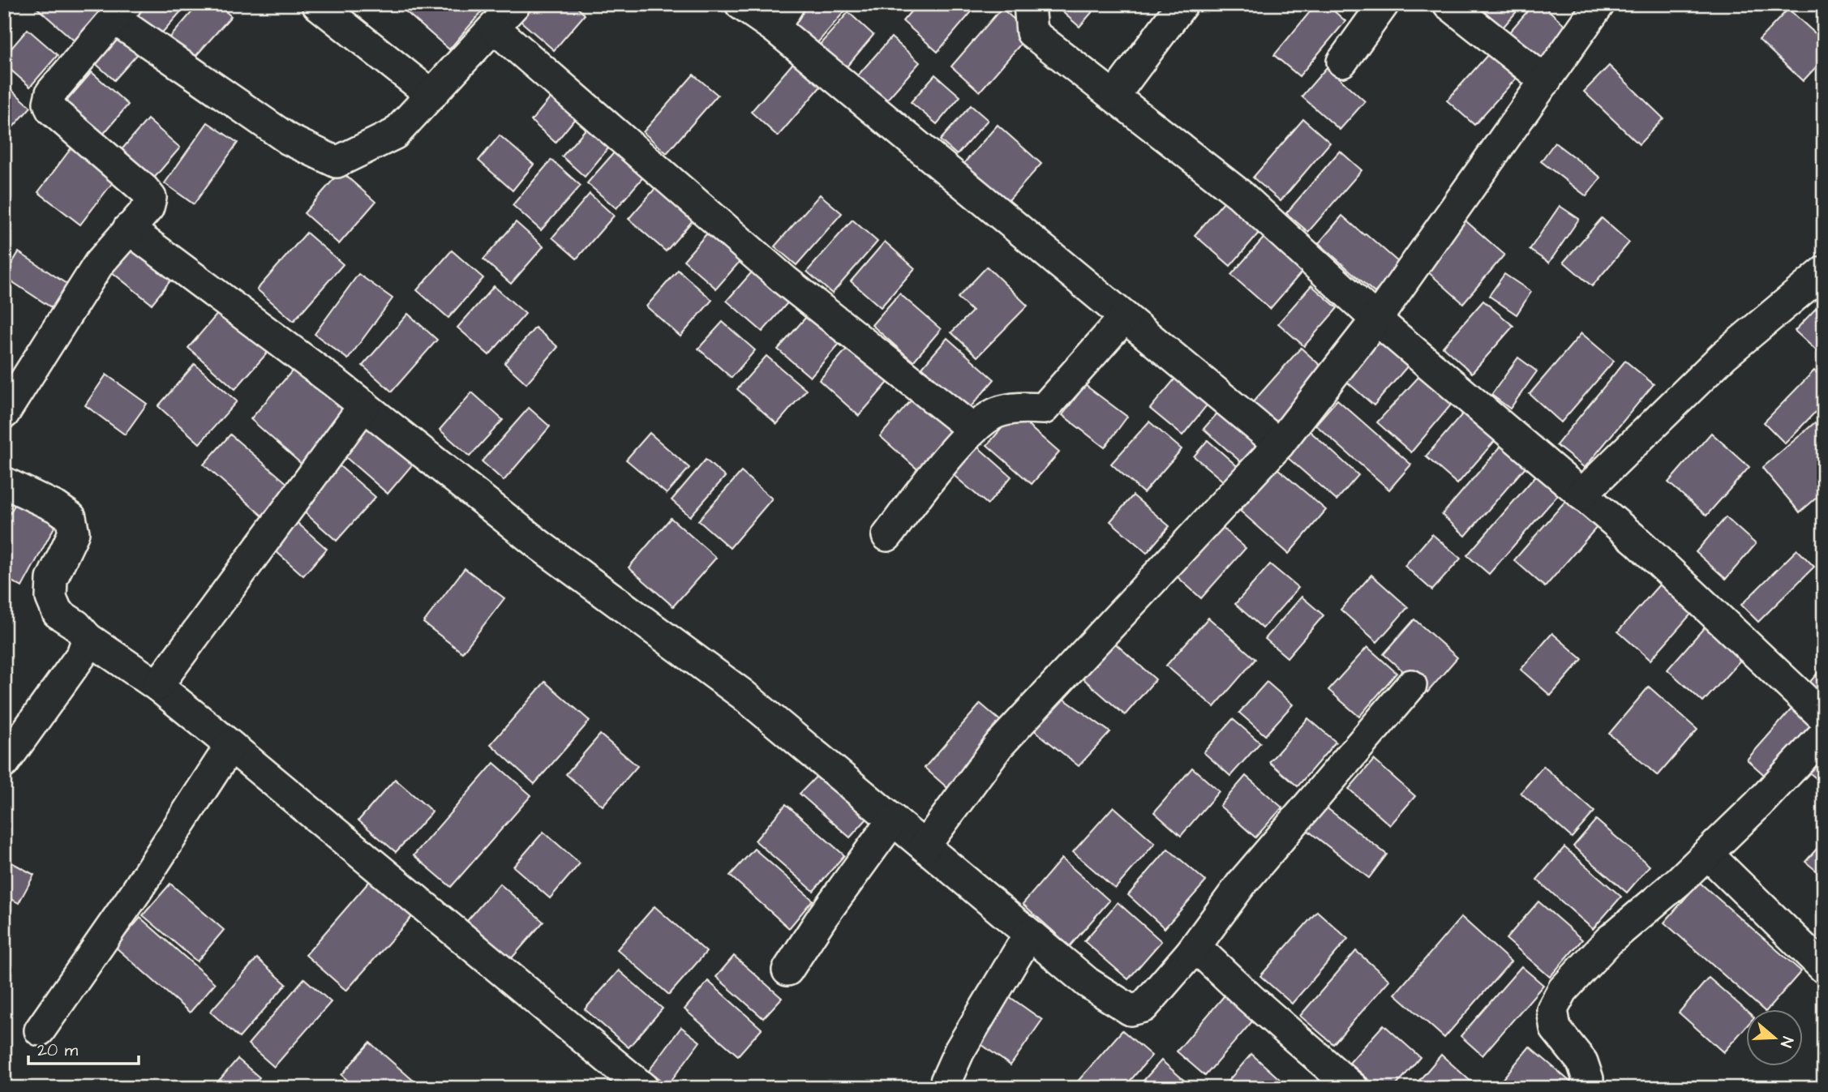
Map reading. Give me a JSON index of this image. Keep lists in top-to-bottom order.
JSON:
{
  "scale_bar": "20 m",
  "north": "right"
}
